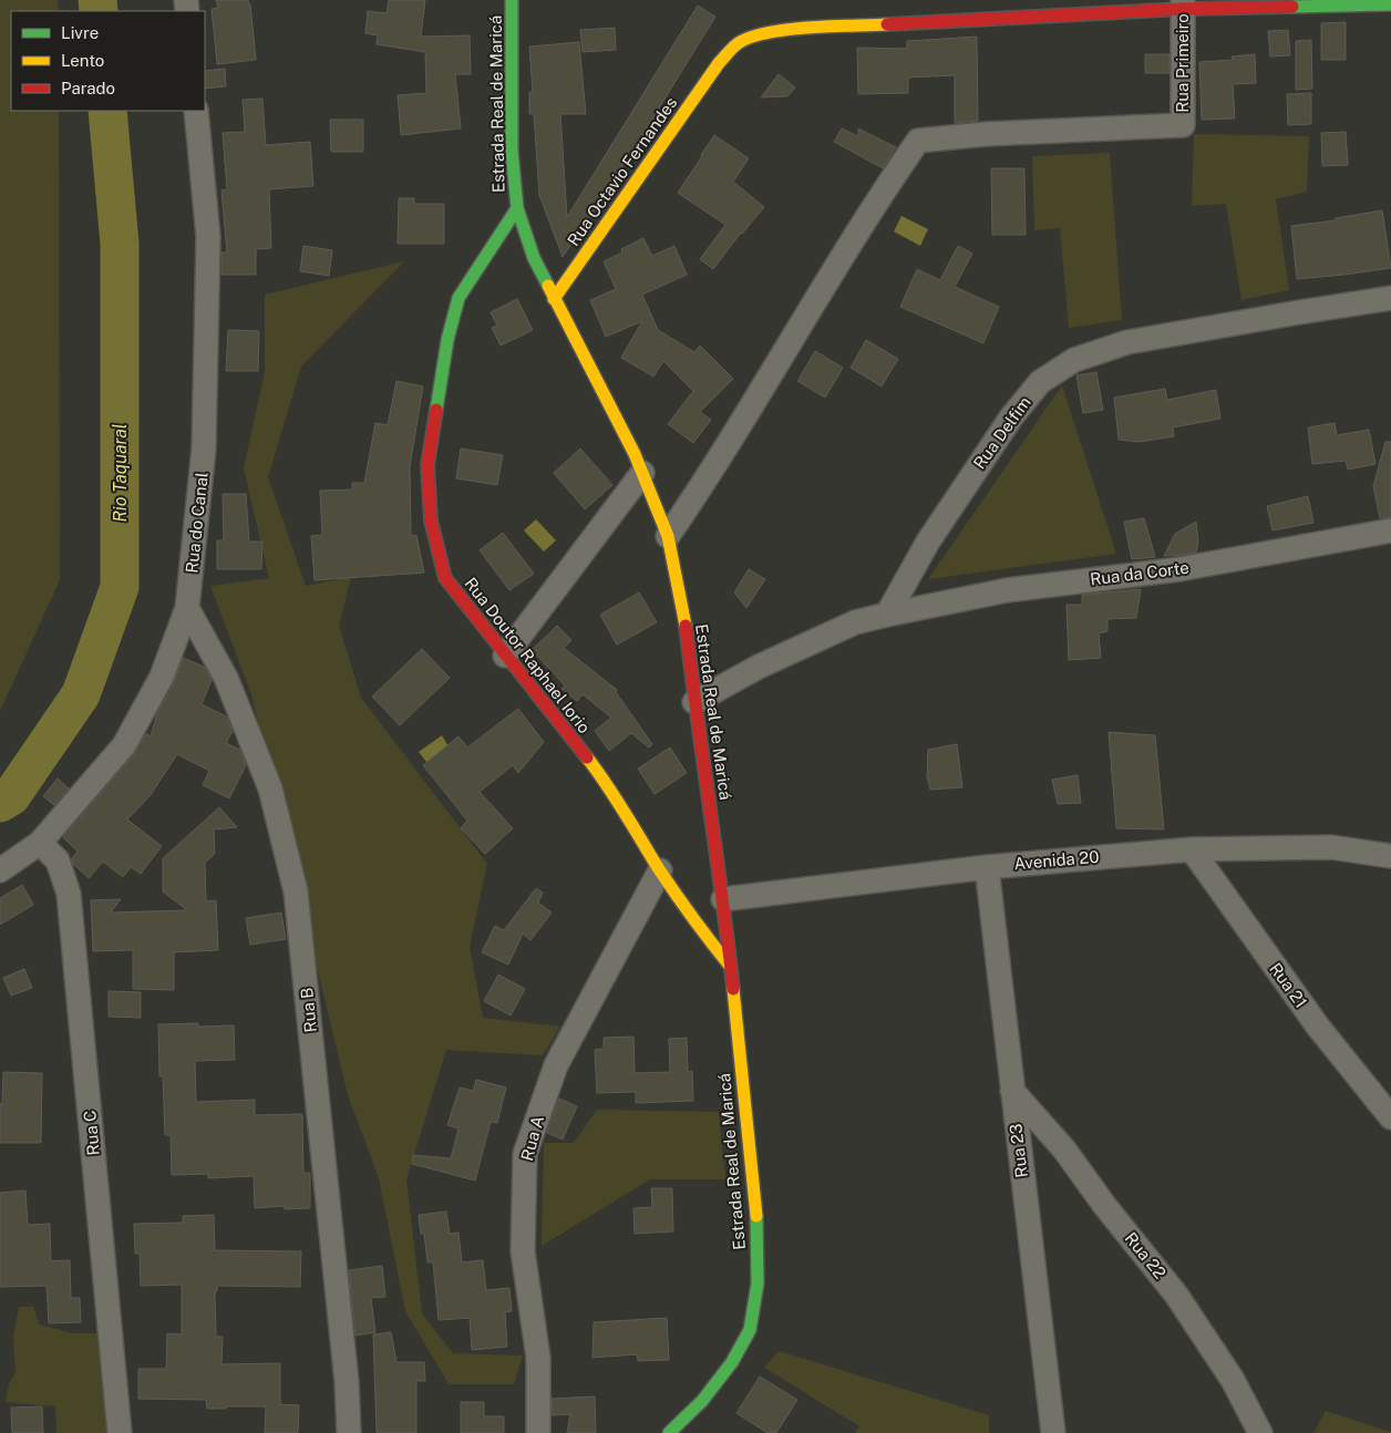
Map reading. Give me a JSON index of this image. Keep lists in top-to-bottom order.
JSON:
{
  "streets": {
    "street": [
      "Rua Primeiro",
      "Estrada Real de Maricá",
      "Rua Octavio Fernandes",
      "Rua Delfim",
      "Rua do Canal",
      "Rua da Corte",
      "Rua Doutor Raphael Iorio",
      "Avenida 20",
      "Rua 21",
      "Rua B",
      "Rua C",
      "Rua A",
      "Rua 23",
      "Rua 22"
    ]
  },
  "crossings": [
    ["Rua Primeiro", "Estrada Real de Maricá"],
    ["Rua Primeiro", "Rua Octavio Fernandes"],
    ["Estrada Real de Maricá", "Rua Octavio Fernandes"],
    ["Estrada Real de Maricá", "Rua Doutor Raphael Iorio"],
    ["Estrada Real de Maricá", "Avenida 20"],
    ["Rua Delfim", "Rua da Corte"],
    ["Rua do Canal", "Rua B"],
    ["Rua do Canal", "Rua C"],
    ["Rua Doutor Raphael Iorio", "Rua A"],
    ["Avenida 20", "Rua 21"],
    ["Avenida 20", "Rua 23"],
    ["Rua 23", "Rua 22"]
  ],
  "water": ["Rio Taquaral"],
  "legend": ["Livre", "Lento", "Parado"]
}
